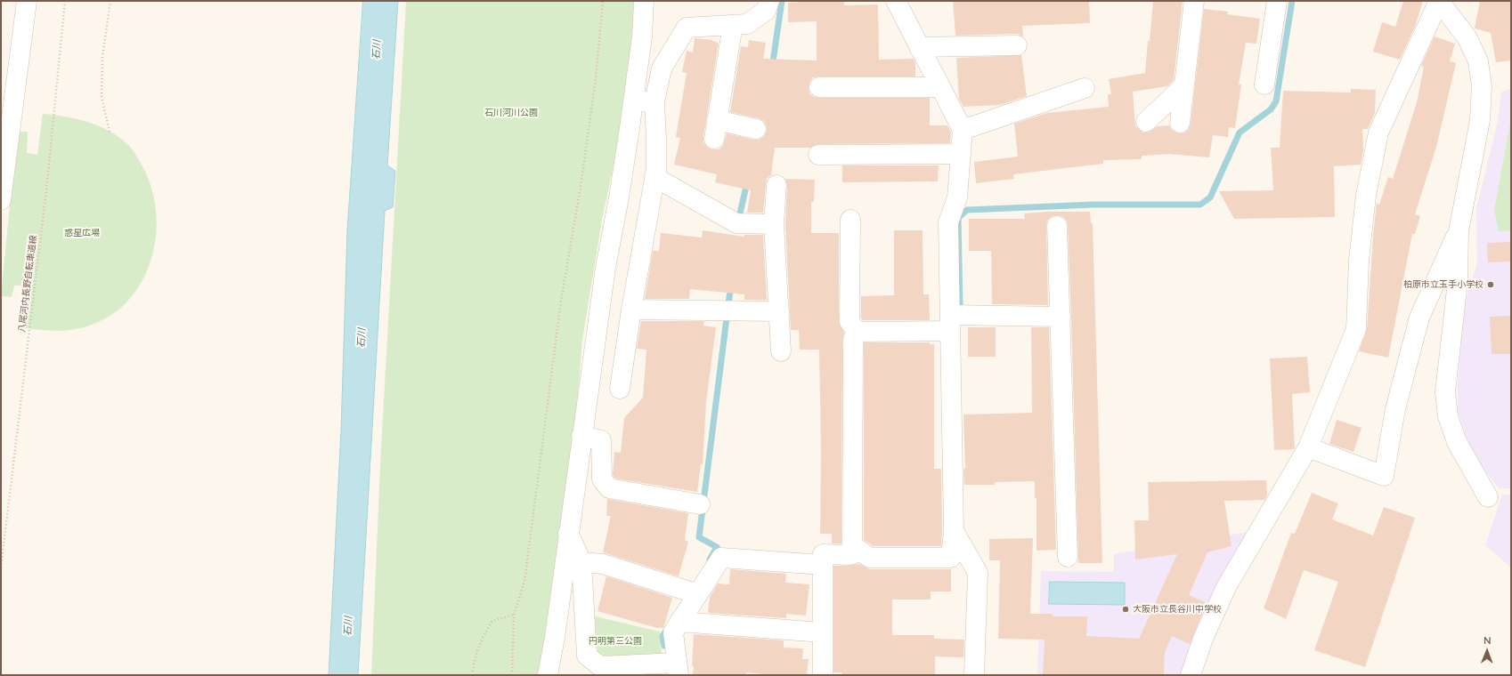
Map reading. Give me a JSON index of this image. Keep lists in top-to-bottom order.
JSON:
{
  "streets": {
    "path": ["八尾河内長野自転車道線"]
  },
  "water": ["石川"],
  "parks": ["石川河川公園", "惑星広場", "円明第三公園"],
  "places": ["柏原市立玉手小学校", "大阪市立長谷川中学校"],
  "north": "top"
}
